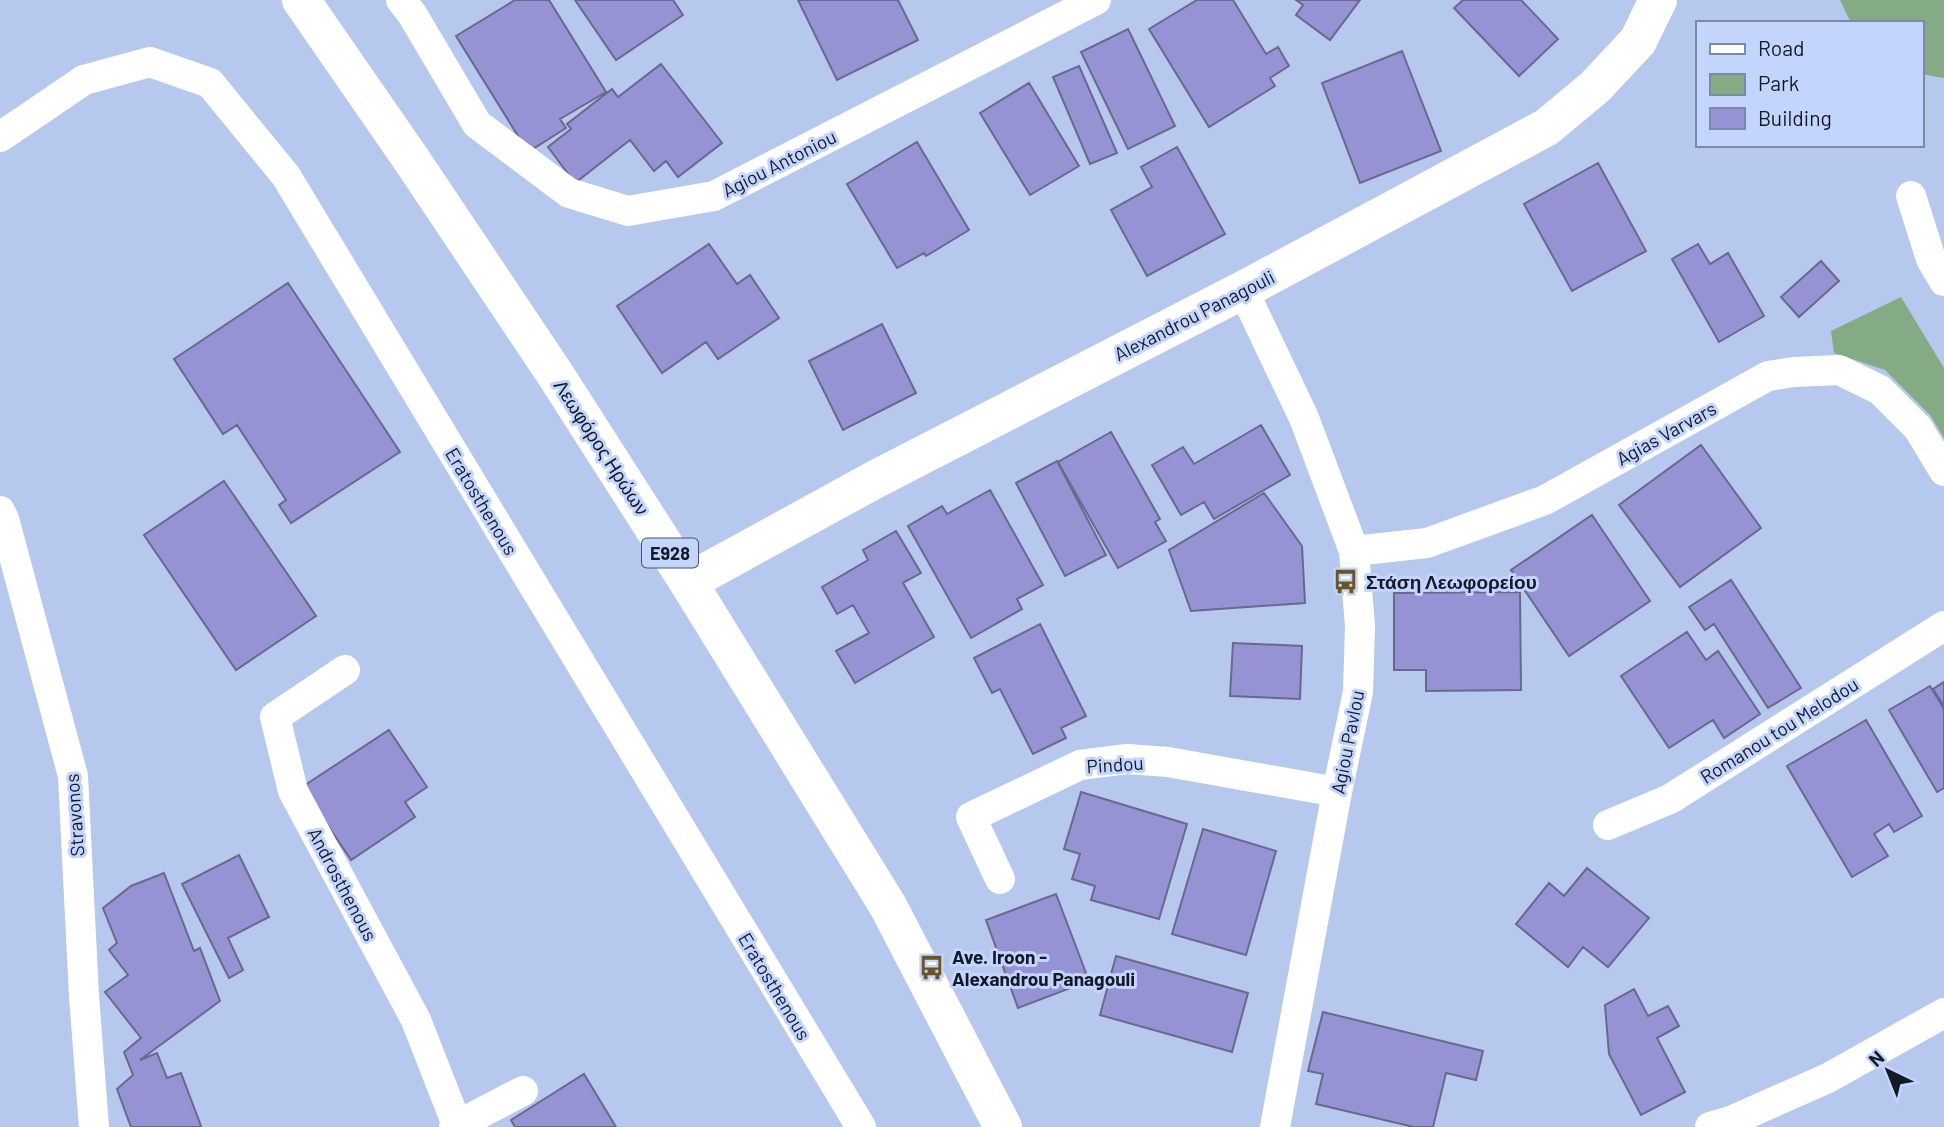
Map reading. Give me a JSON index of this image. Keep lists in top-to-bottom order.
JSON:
{
  "streets": {
    "main road": ["Alexandrou Panagouli", "Λεωφόρος Ηρώων", "E928"],
    "street": [
      "Agiou Antoniou",
      "Agias Varvars",
      "Eratosthenous",
      "Romanou tou Melodou",
      "Agiou Pavlou",
      "Pindou",
      "Stravonos",
      "Androsthenous"
    ]
  },
  "crossings": [
    ["Alexandrou Panagouli", "Λεωφόρος Ηρώων"],
    ["Alexandrou Panagouli", "Agiou Pavlou"],
    ["Agias Varvars", "Agiou Pavlou"],
    ["Agiou Pavlou", "Pindou"]
  ],
  "places": {
    "bus stop": ["Στάση Λεωφορείου", "Ave. Iroon - Alexandrou Panagouli"]
  },
  "legend": ["Road", "Park", "Building"],
  "north": "top left"
}
